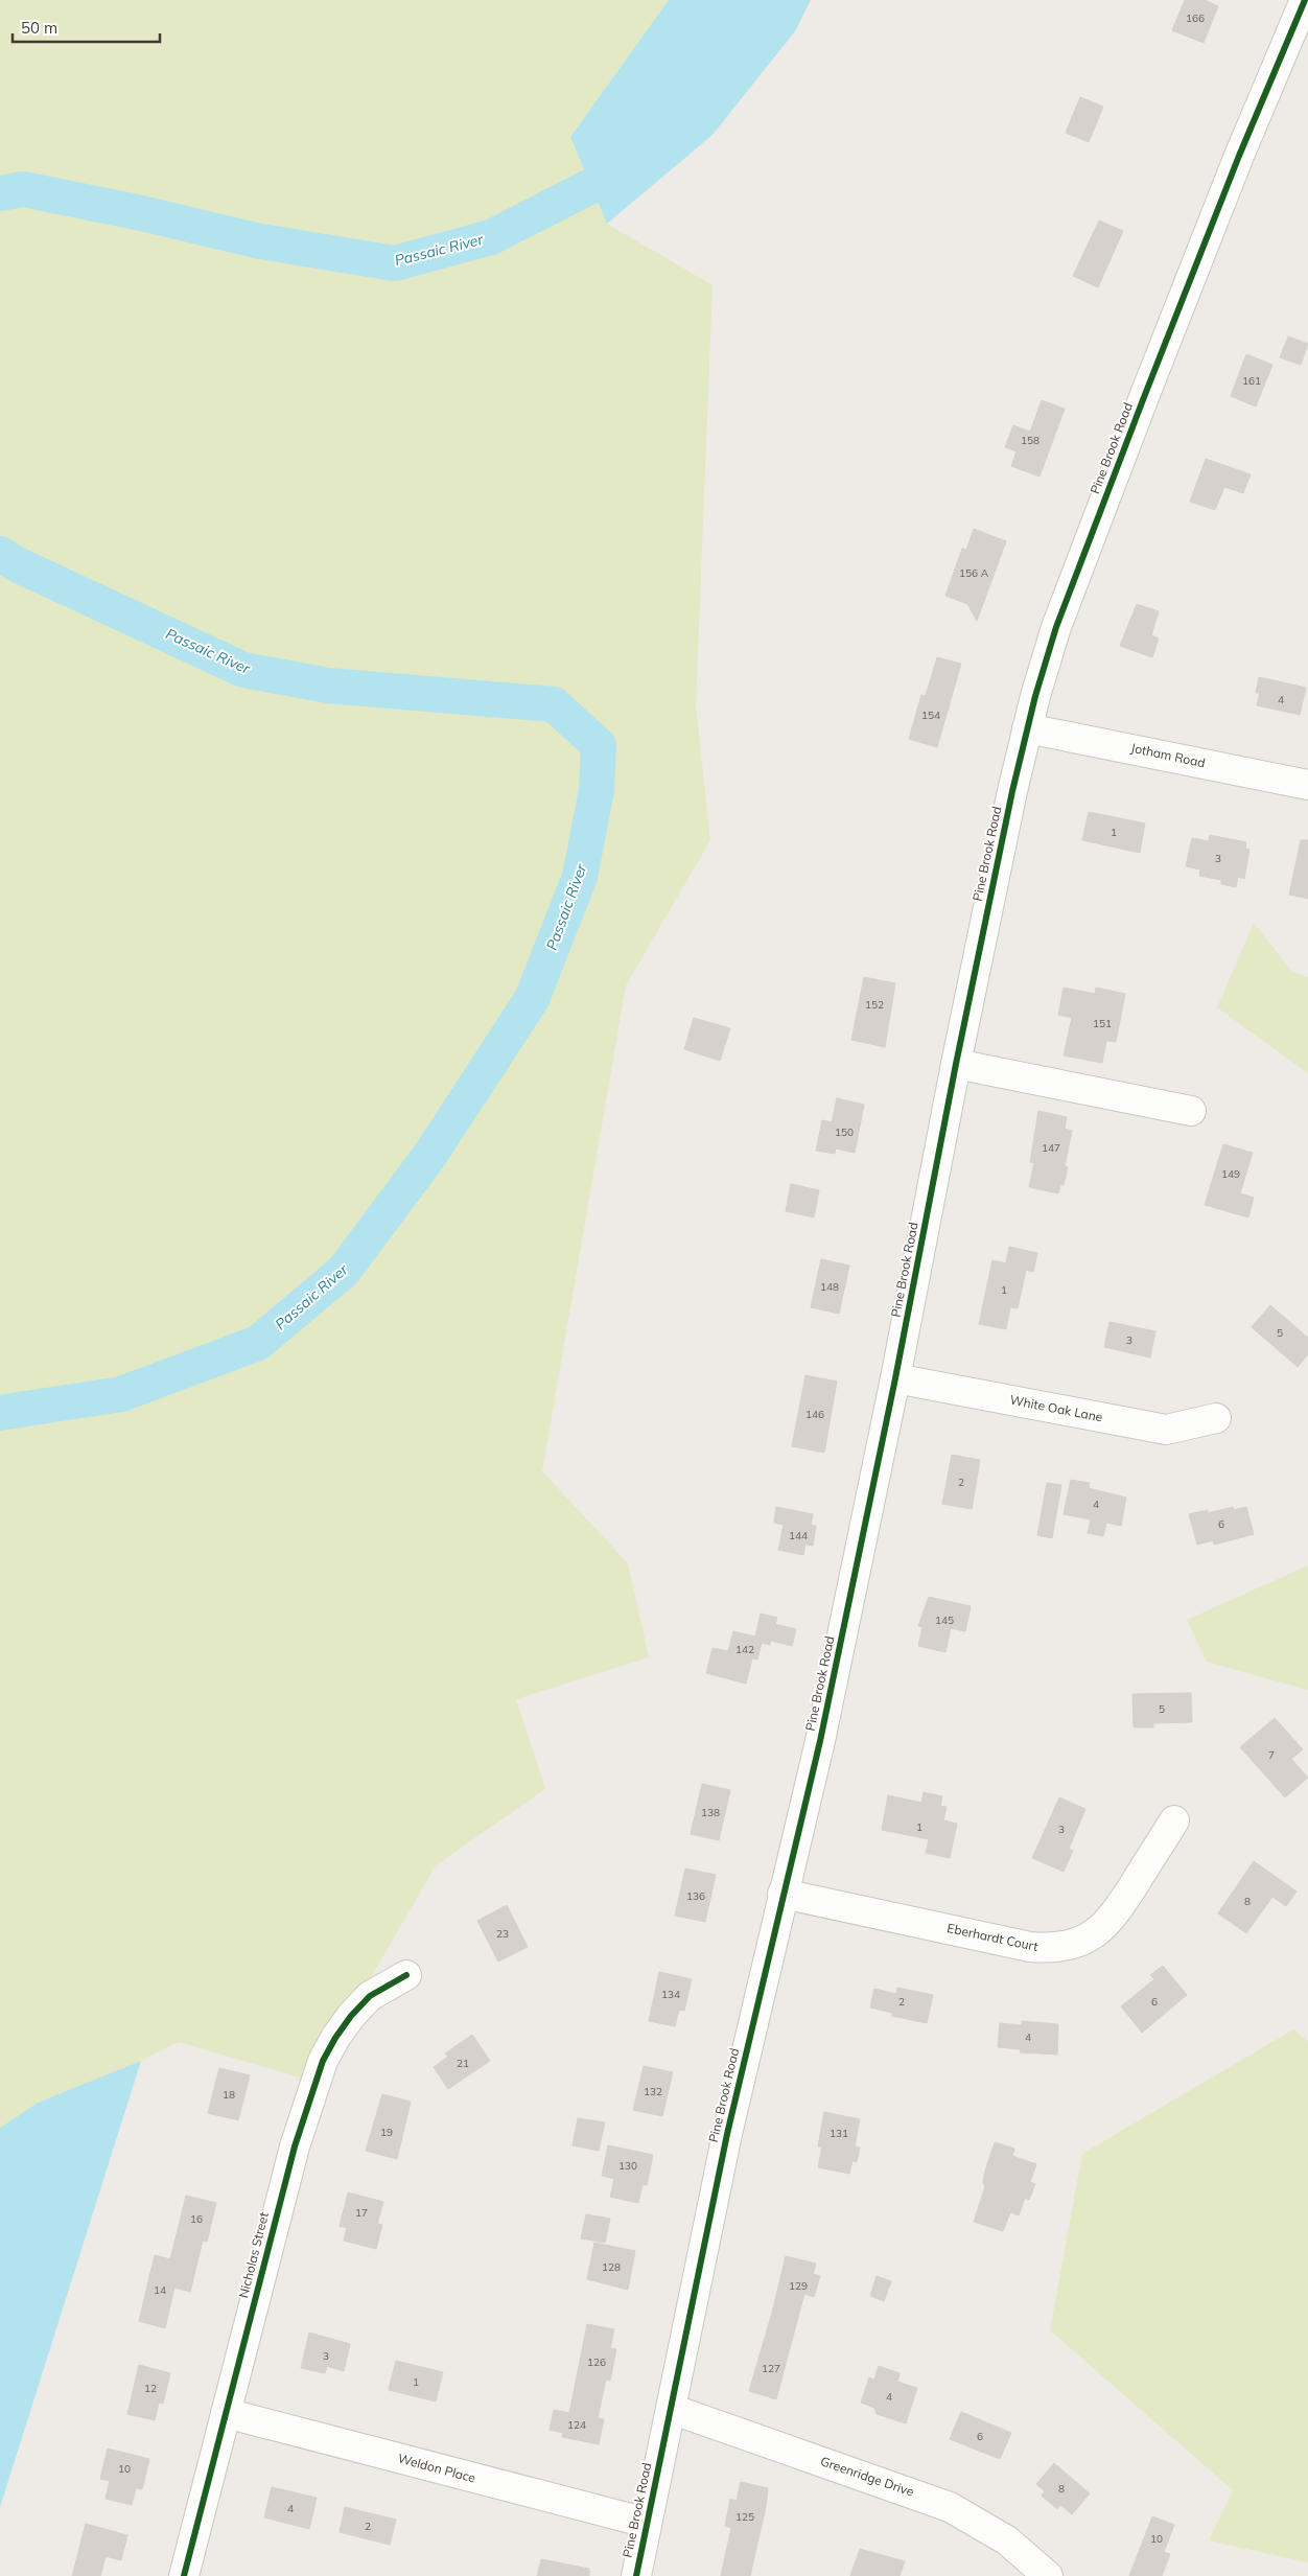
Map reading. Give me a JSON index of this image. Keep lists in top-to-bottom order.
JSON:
{
  "streets": {
    "street": [
      "Pine Brook Road",
      "Jotham Road",
      "White Oak Lane",
      "Eberhardt Court",
      "Nicholas Street",
      "Weldon Place",
      "Greenridge Drive"
    ]
  },
  "crossings": [
    ["Pine Brook Road", "Jotham Road"],
    ["Pine Brook Road", "White Oak Lane"],
    ["Pine Brook Road", "Eberhardt Court"],
    ["Pine Brook Road", "Weldon Place"],
    ["Pine Brook Road", "Greenridge Drive"],
    ["Nicholas Street", "Weldon Place"]
  ],
  "water": ["Passaic River"],
  "house_numbers": [
    "166",
    "161",
    "158",
    "156 A",
    "4",
    "154",
    "1",
    "3",
    "152",
    "151",
    "150",
    "147",
    "149",
    "148",
    "1",
    "5",
    "3",
    "146",
    "2",
    "4",
    "6",
    "144",
    "145",
    "142",
    "5",
    "7",
    "138",
    "1",
    "3",
    "136",
    "8",
    "23",
    "134",
    "2",
    "6",
    "4",
    "21",
    "132",
    "18",
    "19",
    "131",
    "130",
    "17",
    "16",
    "128",
    "129",
    "14",
    "3",
    "126",
    "127",
    "1",
    "12",
    "4",
    "124",
    "6",
    "10",
    "8",
    "4",
    "125",
    "2",
    "10"
  ],
  "scale_bar": "50 m"
}
